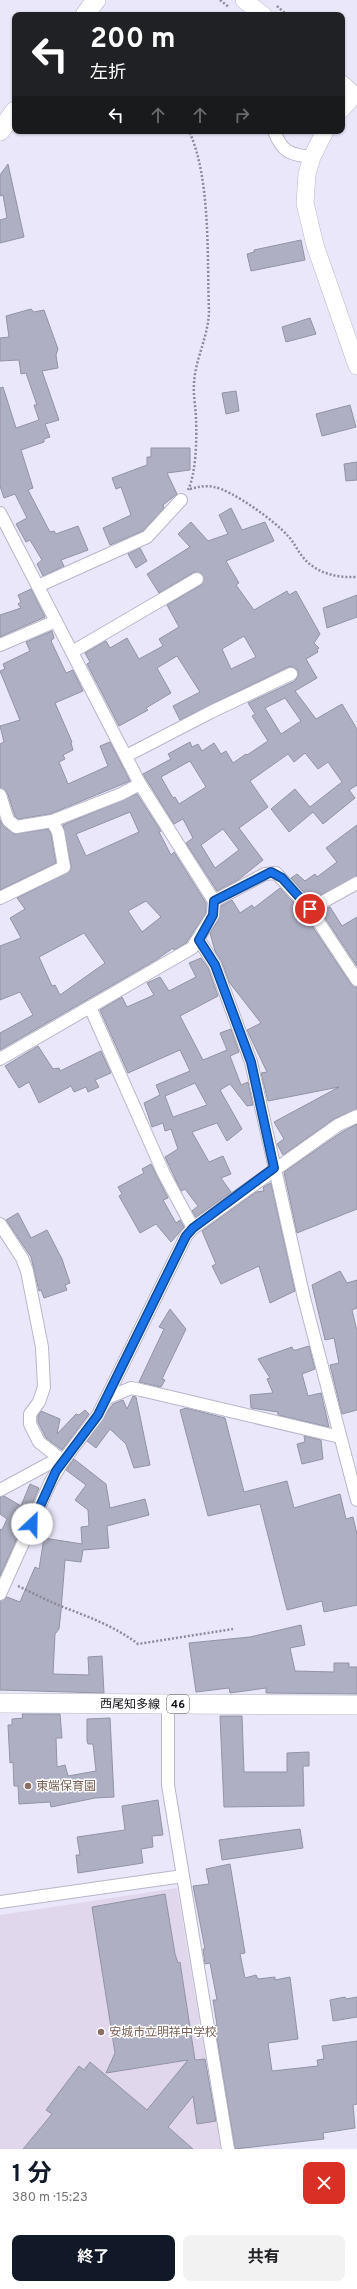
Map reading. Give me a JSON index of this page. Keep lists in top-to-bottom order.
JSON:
{
  "streets": {
    "main road": ["西尾知多線", "46"]
  },
  "places": ["東端保育園", "安城市立明祥中学校"],
  "page": {
    "turn": ["200 m", "左折"],
    "heading": ["1 分", "380 m · 15:23"],
    "buttons": ["終了", "共有"]
  }
}
